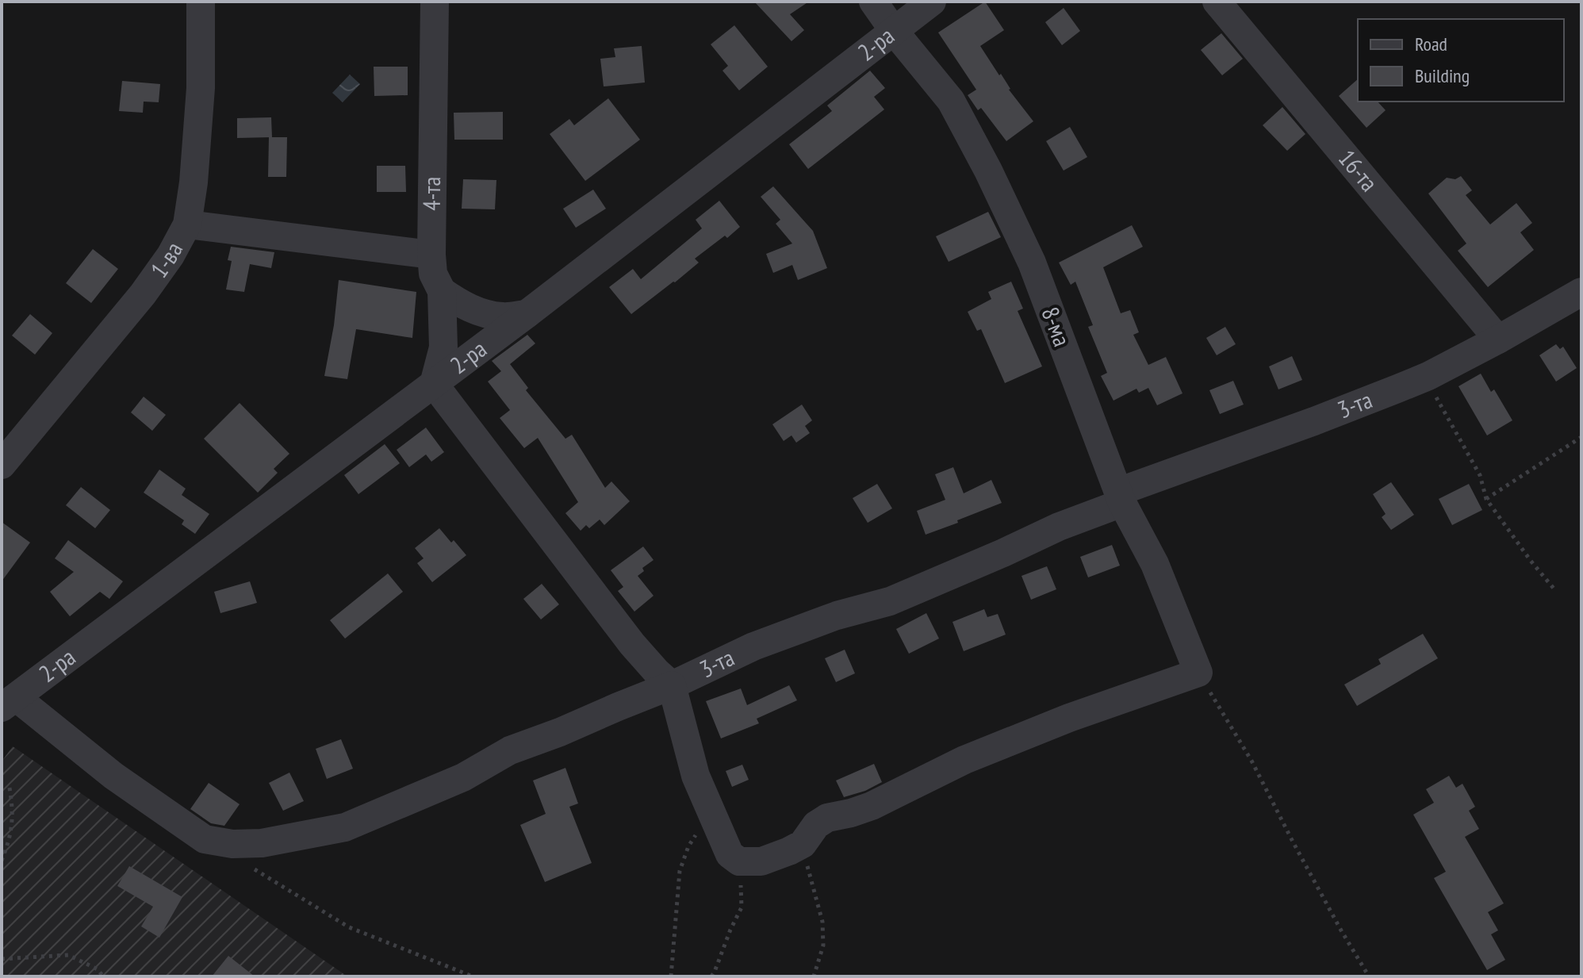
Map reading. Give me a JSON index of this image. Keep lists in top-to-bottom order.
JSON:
{
  "streets": {
    "street": [
      "2-ра",
      "16-та",
      "4-та",
      "1-ва",
      "8-ма",
      "3-та"
    ]
  },
  "crossings": [
    ["2-ра", "4-та"],
    ["2-ра", "8-ма"],
    ["2-ра", "3-та"],
    ["16-та", "3-та"],
    ["4-та", "3-та"],
    ["8-ма", "3-та"]
  ],
  "legend": ["Road", "Building"]
}
